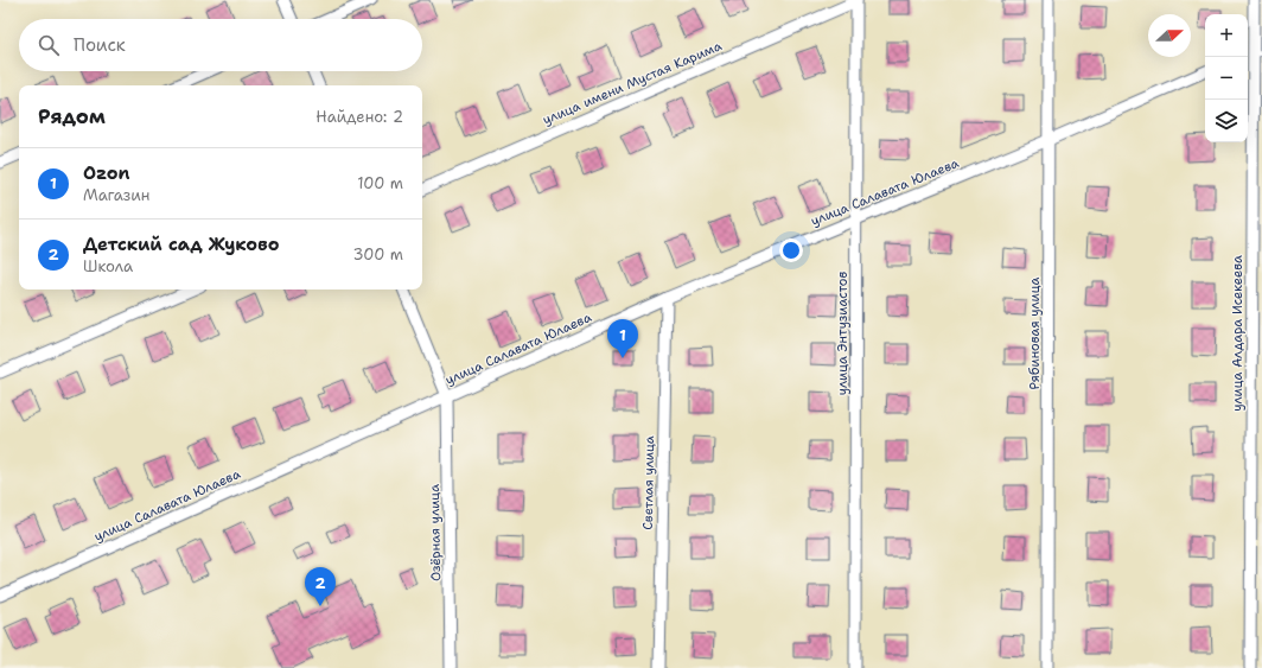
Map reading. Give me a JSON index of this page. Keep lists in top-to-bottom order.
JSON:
{
  "streets": {
    "street": [
      "улица имени Мустая Карима",
      "улица Салавата Юлаева",
      "улица Энтузиастов",
      "Рябиновая улица",
      "улица Алдара Исекеева",
      "Светлая улица",
      "Озёрная улица"
    ]
  },
  "crossings": [
    ["улица имени Мустая Карима", "улица Энтузиастов"],
    ["улица Салавата Юлаева", "улица Энтузиастов"],
    ["улица Салавата Юлаева", "Рябиновая улица"],
    ["улица Салавата Юлаева", "Светлая улица"],
    ["улица Салавата Юлаева", "Озёрная улица"]
  ],
  "north": "right",
  "page": {
    "map_buttons": ["+", "−"],
    "search": "Поиск",
    "heading": ["Рядом", "Найдено: 2"],
    "list": [
      {
        "mark": "1",
        "name": "Ozon",
        "note": "Магазин",
        "value": "100 m"
      },
      {
        "mark": "2",
        "name": "Детский сад Жуково",
        "note": "Школа",
        "value": "300 m"
      }
    ],
    "pins": ["1", "2"]
  }
}
